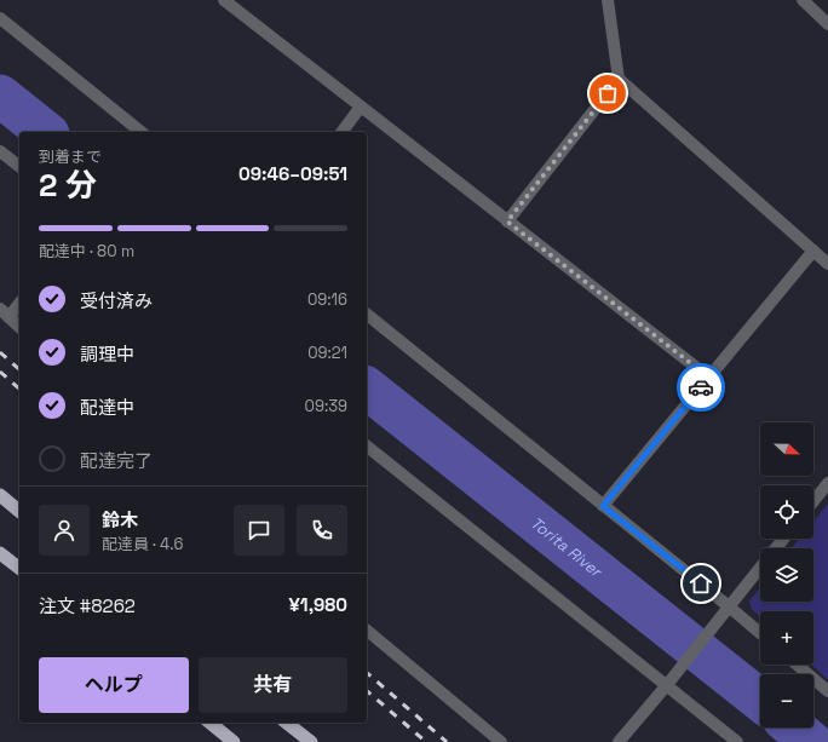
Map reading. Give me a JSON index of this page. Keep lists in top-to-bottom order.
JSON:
{
  "water": ["Torita River"],
  "north": "right",
  "page": {
    "heading": ["2 分", "到着まで", "09:46–09:51"],
    "panel": [
      "鈴木",
      "配達員 · 4.6",
      "注文 #8262",
      "¥1,980"
    ],
    "bar": "配達中 · 80 m",
    "list": [
      ["受付済み", "09:16"],
      ["調理中", "09:21"],
      ["配達中", "09:39"],
      "配達完了"
    ],
    "map_buttons": ["+", "−"],
    "buttons": ["ヘルプ", "共有"]
  }
}
